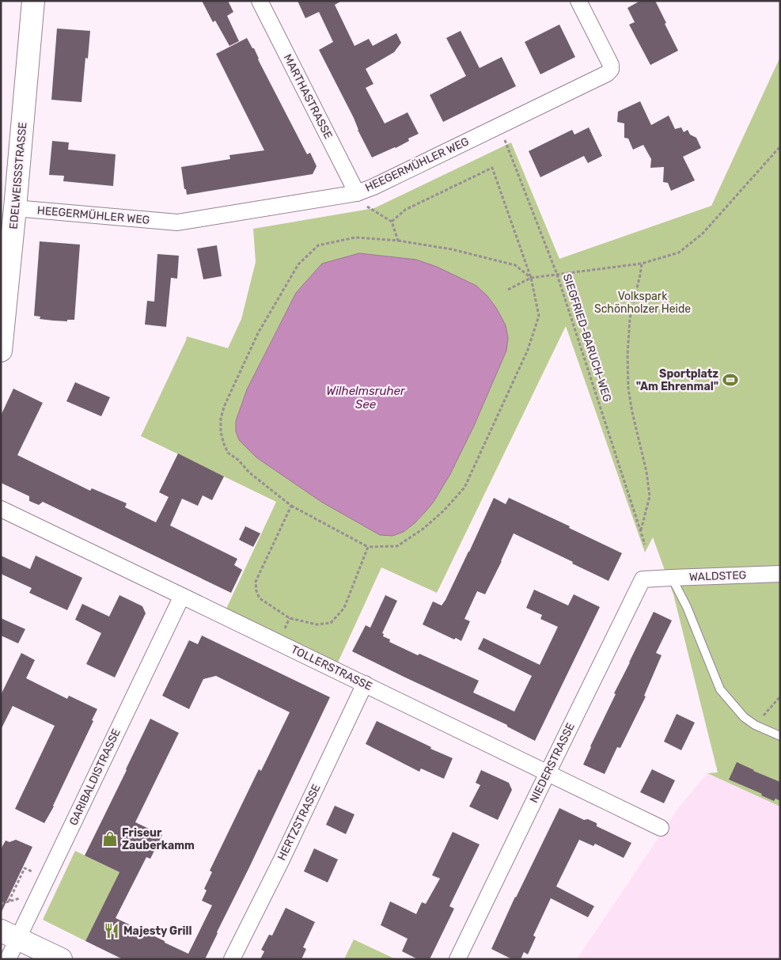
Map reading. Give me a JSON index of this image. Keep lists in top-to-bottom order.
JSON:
{
  "streets": {
    "street": [
      "MARTHASTRASSE",
      "HEEGERMÜHLER WEG",
      "EDELWEISSSTRASSE",
      "WALDSTEG",
      "TOLLERSTRASSE",
      "NIEDERSTRASSE",
      "GARIBALDISTRASSE",
      "HERTZSTRASSE"
    ],
    "path": ["SIEGFRIED-BARUCH-WEG"]
  },
  "crossings": [
    ["MARTHASTRASSE", "HEEGERMÜHLER WEG"],
    ["HEEGERMÜHLER WEG", "EDELWEISSSTRASSE"],
    ["WALDSTEG", "NIEDERSTRASSE"],
    ["TOLLERSTRASSE", "NIEDERSTRASSE"],
    ["TOLLERSTRASSE", "GARIBALDISTRASSE"],
    ["TOLLERSTRASSE", "HERTZSTRASSE"]
  ],
  "water": ["Wilhelmsruher See"],
  "parks": ["Volkspark Schönholzer Heide"],
  "places": {
    "sports": ["Sportplatz \"Am Ehrenmal\""],
    "shop": ["Friseur Zauberkamm"],
    "restaurant": ["Majesty Grill"]
  }
}
